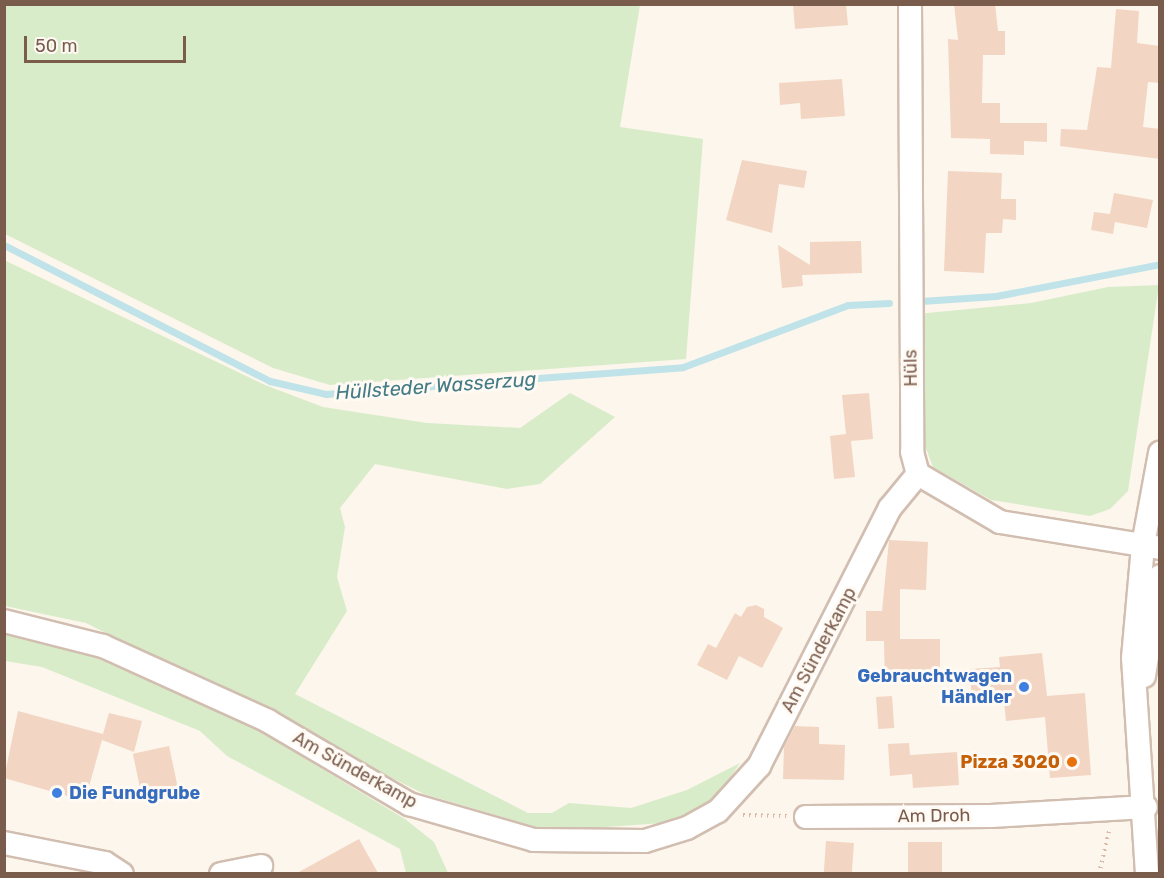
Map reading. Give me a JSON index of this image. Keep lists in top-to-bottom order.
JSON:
{
  "streets": {
    "street": ["Hüls", "Am Sünderkamp", "Am Droh"]
  },
  "crossings": [
    ["Hüls", "Am Sünderkamp"]
  ],
  "water": ["Hüllsteder Wasserzug"],
  "places": ["Gebrauchtwagen Händler", "Pizza 3020", "Die Fundgrube"],
  "scale_bar": "50 m"
}
